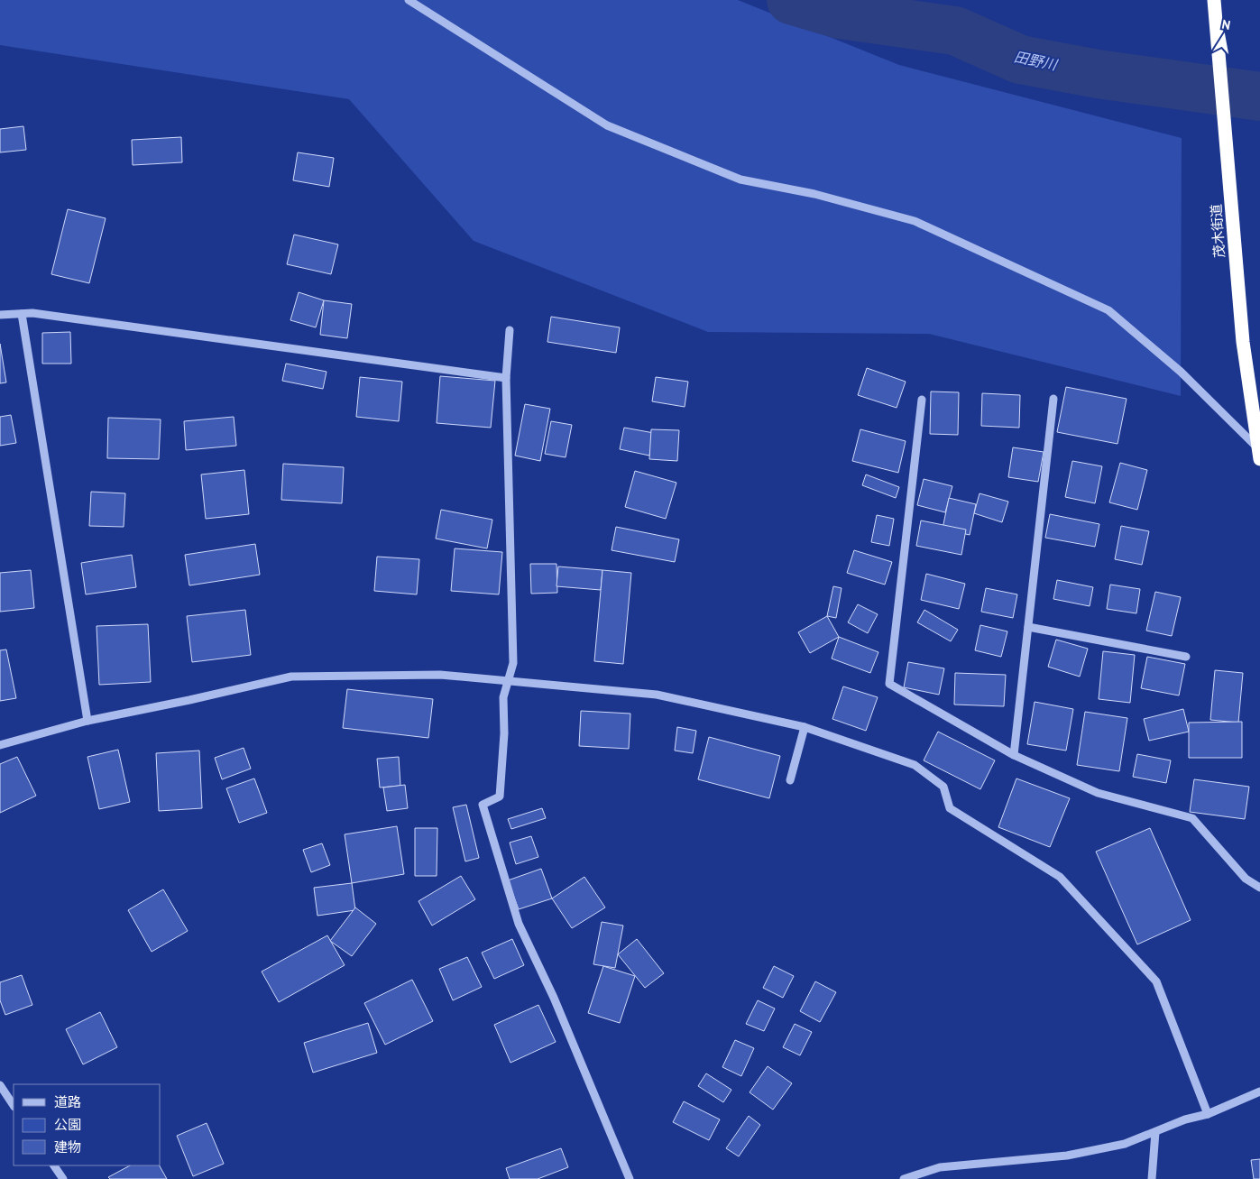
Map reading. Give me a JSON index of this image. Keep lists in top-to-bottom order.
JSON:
{
  "streets": {
    "highway": ["茂木街道"]
  },
  "water": ["田野川"],
  "legend": ["道路", "公園", "建物"],
  "north": "top"
}
